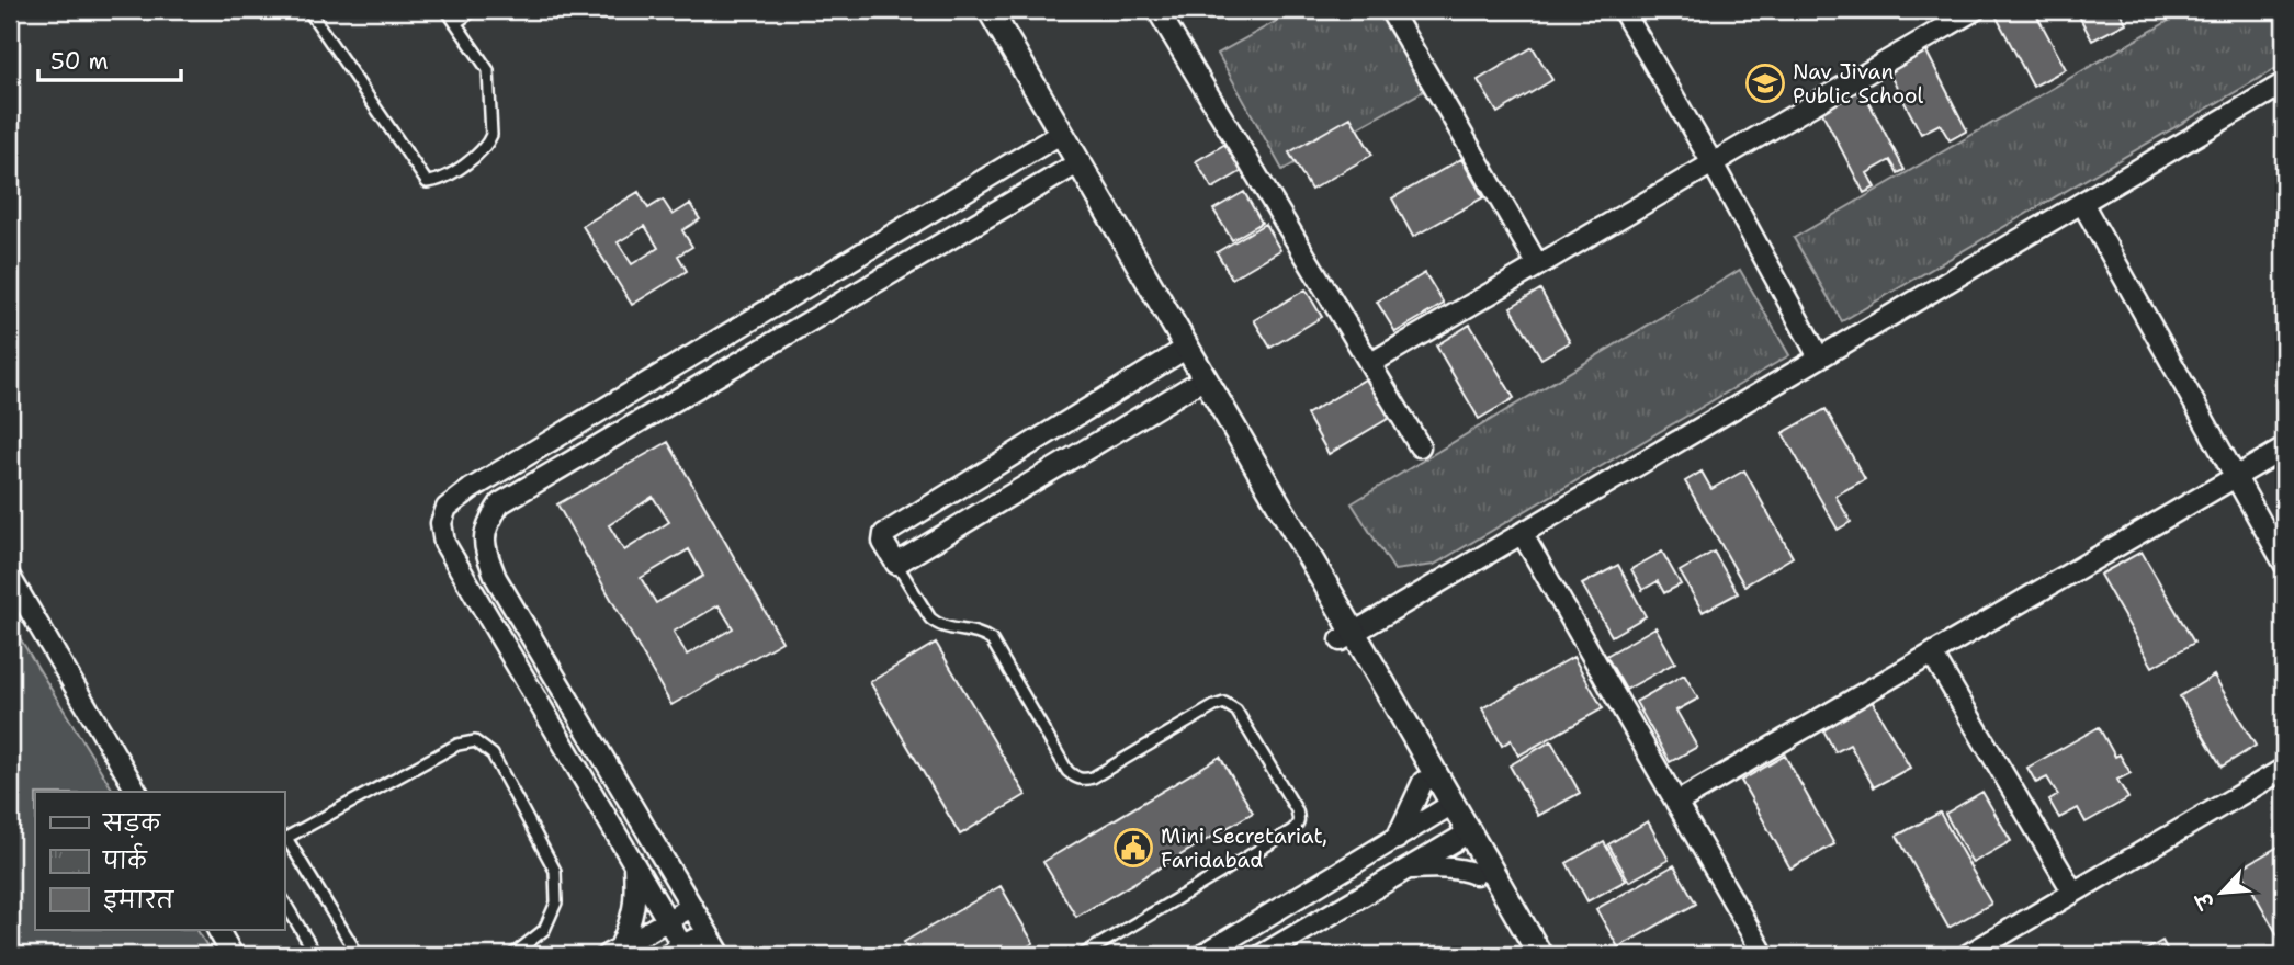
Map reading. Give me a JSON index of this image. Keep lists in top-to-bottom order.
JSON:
{
  "places": {
    "school or university": ["Nav Jivan Public School"],
    "public building": ["Mini Secretariat, Faridabad"]
  },
  "legend": ["सड़क", "पार्क", "इमारत"],
  "scale_bar": "50 m",
  "north": "bottom left"
}
